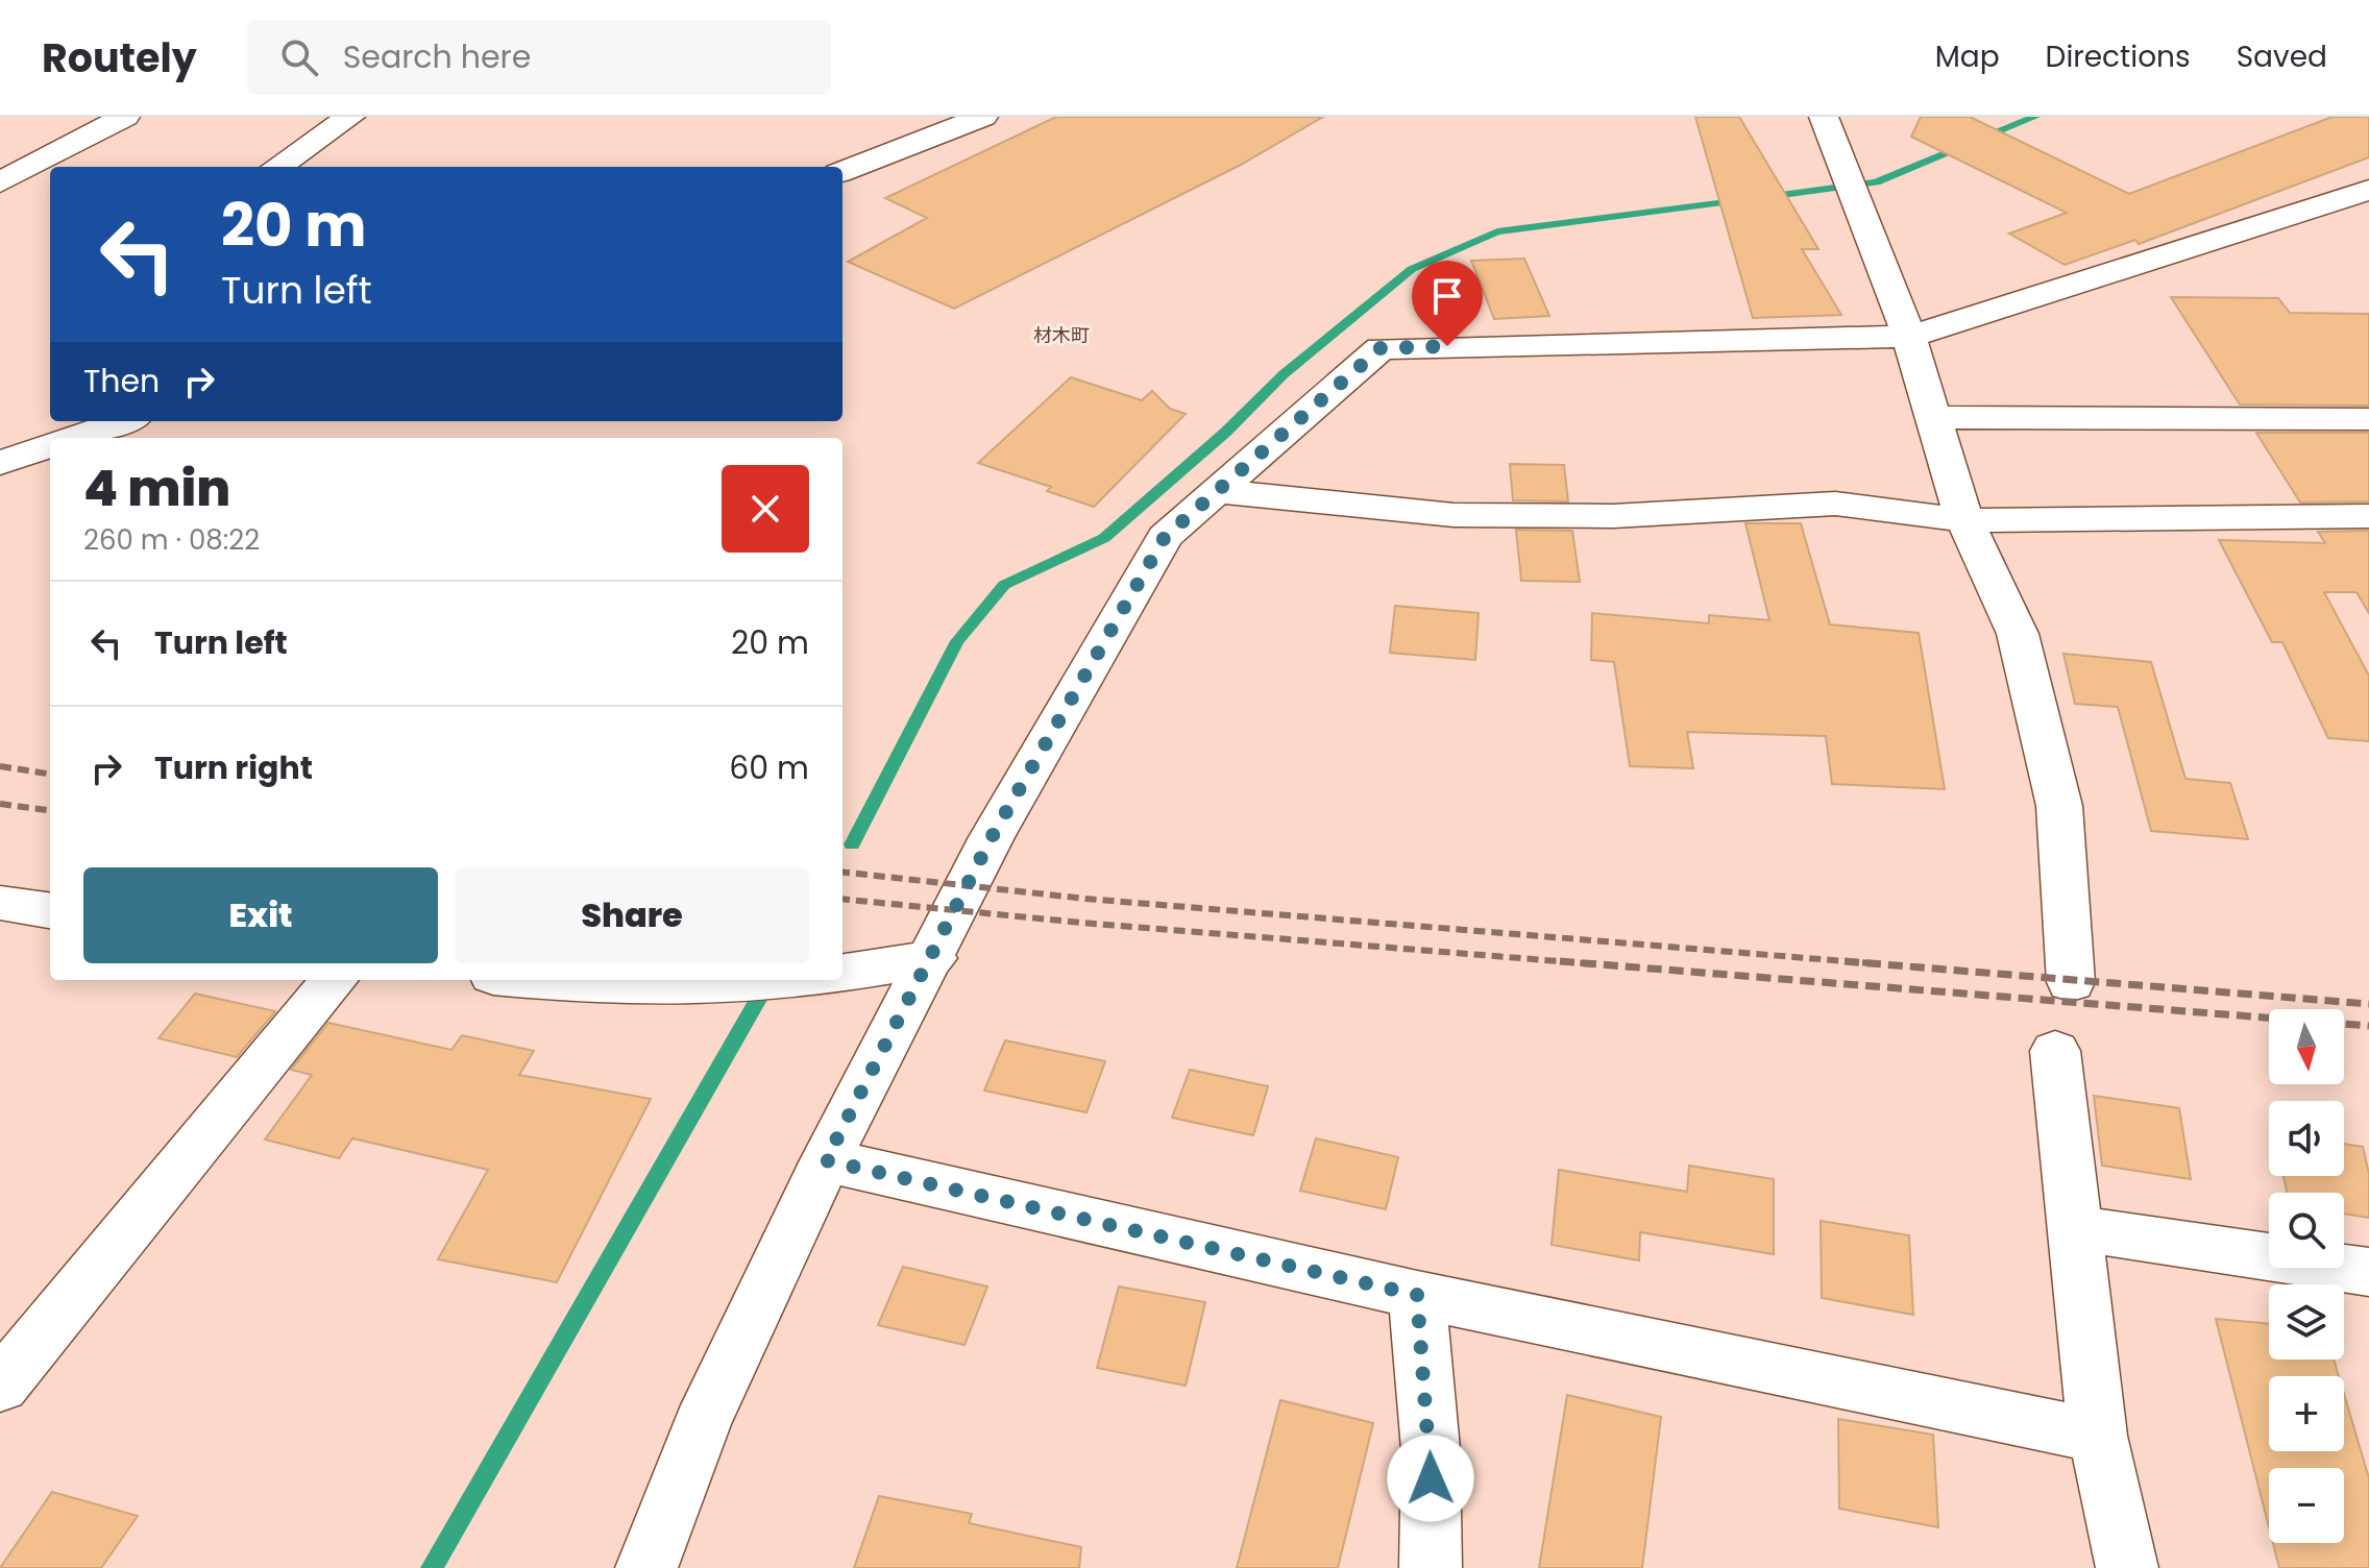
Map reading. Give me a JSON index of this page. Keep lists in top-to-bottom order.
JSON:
{
  "districts": ["材木町"],
  "north": "bottom",
  "page": {
    "header": "Routely",
    "search": "Search here",
    "nav": ["Map", "Directions", "Saved"],
    "turn": ["20 m", "Turn left"],
    "then": "Then",
    "heading": ["4 min", "260 m · 08:22"],
    "list": [
      {
        "name": "Turn left",
        "value": "20 m"
      },
      {
        "name": "Turn right",
        "value": "60 m"
      }
    ],
    "buttons": ["Exit", "Share"],
    "map_buttons": ["+", "−"]
  }
}
